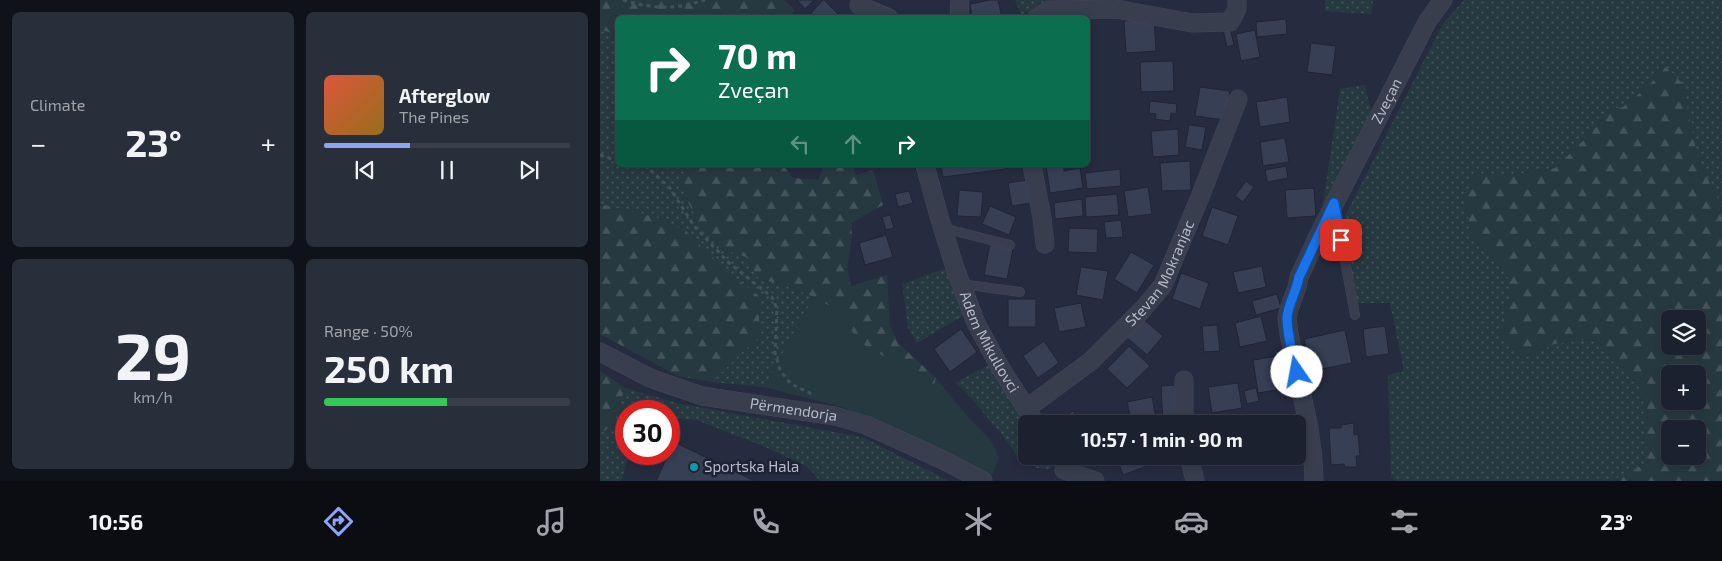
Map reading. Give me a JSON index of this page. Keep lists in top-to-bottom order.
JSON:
{
  "streets": {
    "street": [
      "Zveçan",
      "Stevan Mokranjac",
      "Adem Mikullovci",
      "Përmendorja"
    ]
  },
  "crossings": [
    ["Stevan Mokranjac", "Adem Mikullovci"]
  ],
  "places": ["Sportska Hala"],
  "page": {
    "tile": [
      "Climate",
      ["29", "km/h"],
      ["Range · 50%", "250 km"]
    ],
    "turn": ["70 m", "Zveçan"],
    "song": ["Afterglow", "The Pines"],
    "heat": ["−", "23°", "+"],
    "map_buttons": ["+", "−"],
    "limit": "30",
    "trip": "10:57 · 1 min · 90 m",
    "tabs": ["10:56", "23°"]
  }
}
